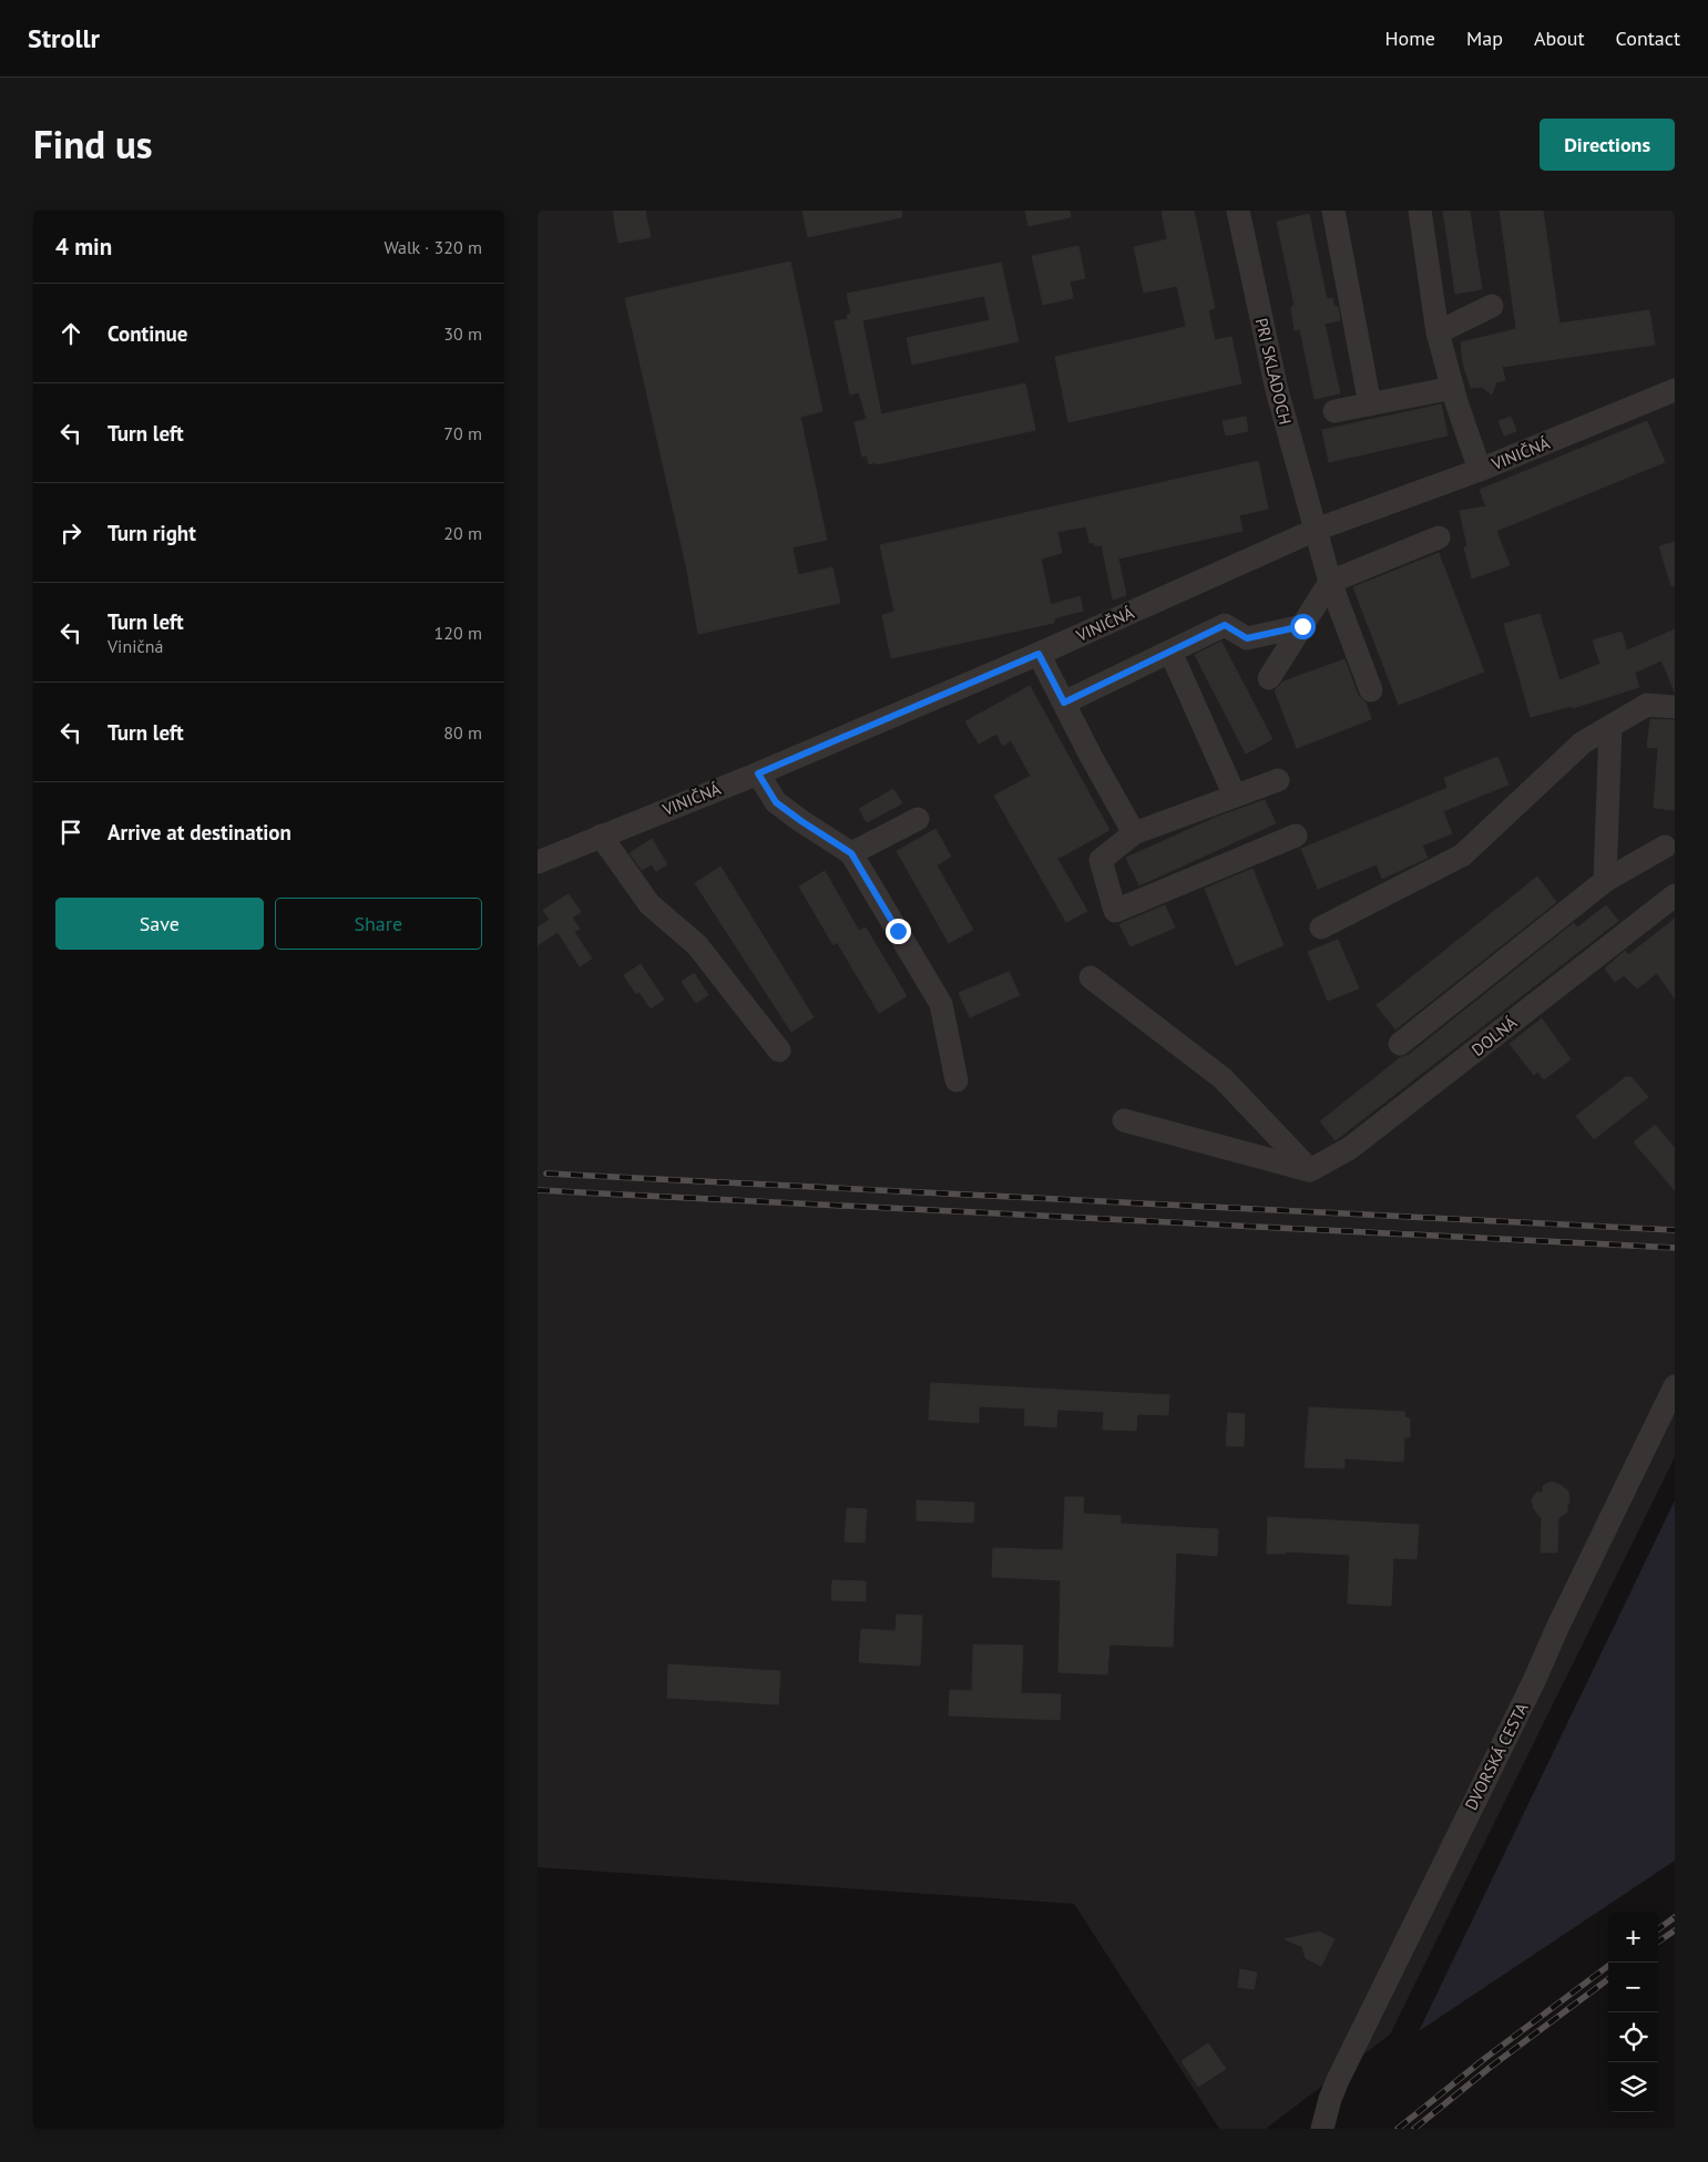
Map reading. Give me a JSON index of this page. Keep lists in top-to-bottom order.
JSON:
{
  "streets": {
    "street": [
      "PRI SKLADOCH",
      "VINIČNÁ",
      "DOLNÁ",
      "DVORSKÁ CESTA"
    ]
  },
  "crossings": [
    ["PRI SKLADOCH", "VINIČNÁ"]
  ],
  "page": {
    "header": "Strollr",
    "nav": [
      "Home",
      "Map",
      "About",
      "Contact"
    ],
    "title": "Find us",
    "buttons": [
      "Directions",
      ["Save", "Share"]
    ],
    "heading": ["4 min", "Walk · 320 m"],
    "list": [
      ["Continue", "30 m"],
      ["Turn left", "70 m"],
      ["Turn right", "20 m"],
      ["Turn left", "Viničná", "120 m"],
      ["Turn left", "80 m"],
      "Arrive at destination"
    ],
    "map_buttons": ["+", "−"]
  }
}
